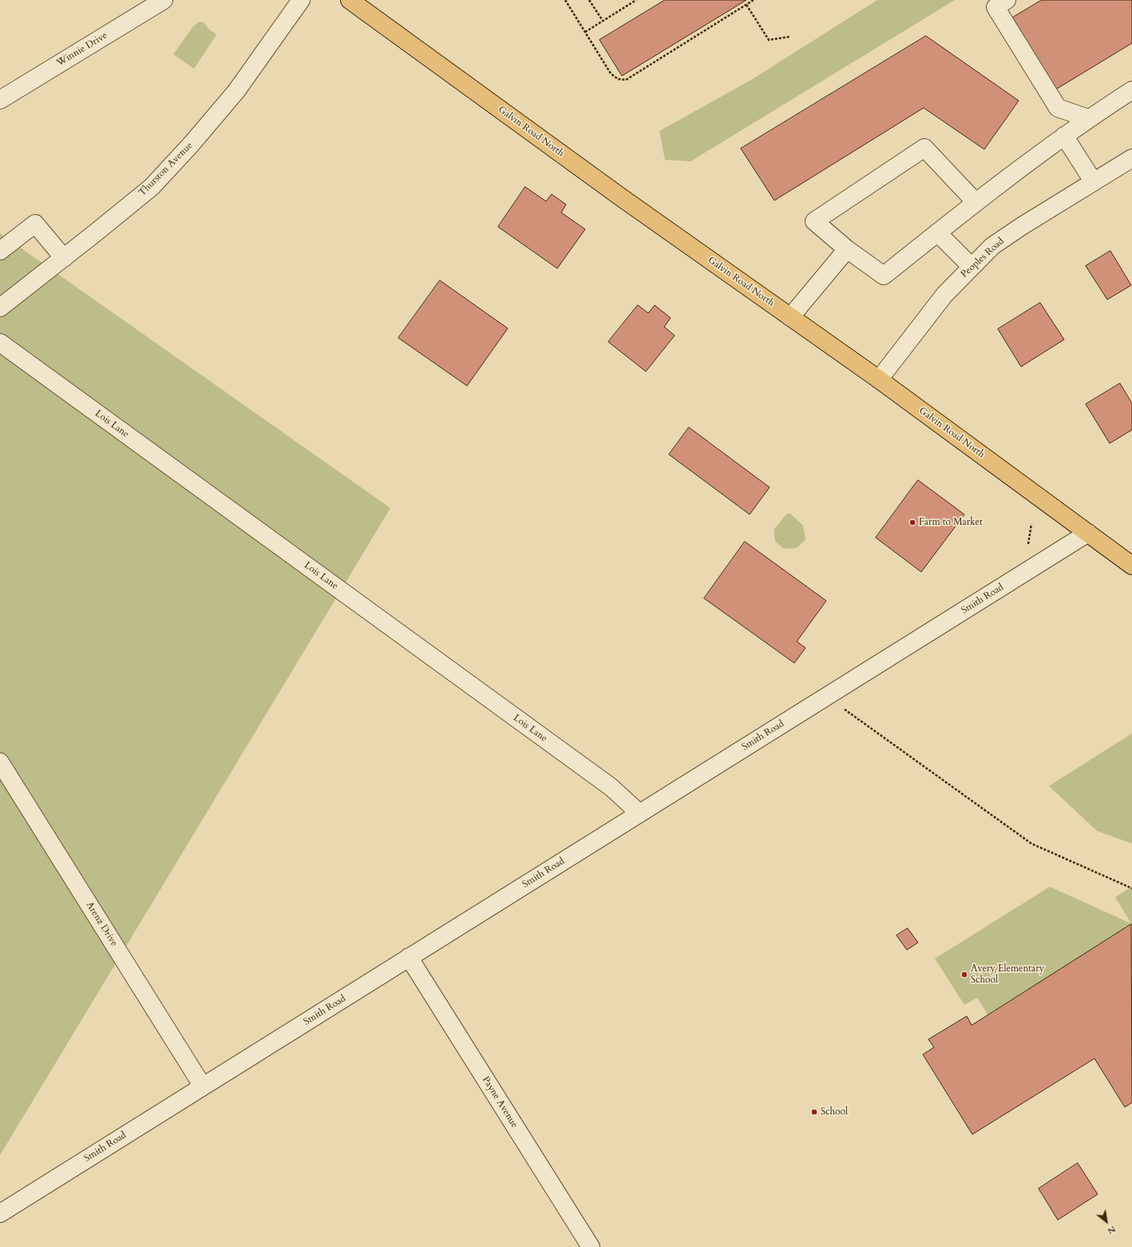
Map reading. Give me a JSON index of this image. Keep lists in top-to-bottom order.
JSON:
{
  "streets": {
    "main road": ["Galvin Road North"],
    "street": [
      "Winnie Drive",
      "Thurston Avenue",
      "Peoples Road",
      "Lois Lane",
      "Smith Road",
      "Arenz Drive",
      "Payne Avenue"
    ]
  },
  "crossings": [
    ["Galvin Road North", "Peoples Road"],
    ["Galvin Road North", "Smith Road"],
    ["Lois Lane", "Smith Road"],
    ["Smith Road", "Arenz Drive"],
    ["Smith Road", "Payne Avenue"]
  ],
  "places": ["Farm to Market", "Avery Elementary School", "School"],
  "north": "bottom right"
}
